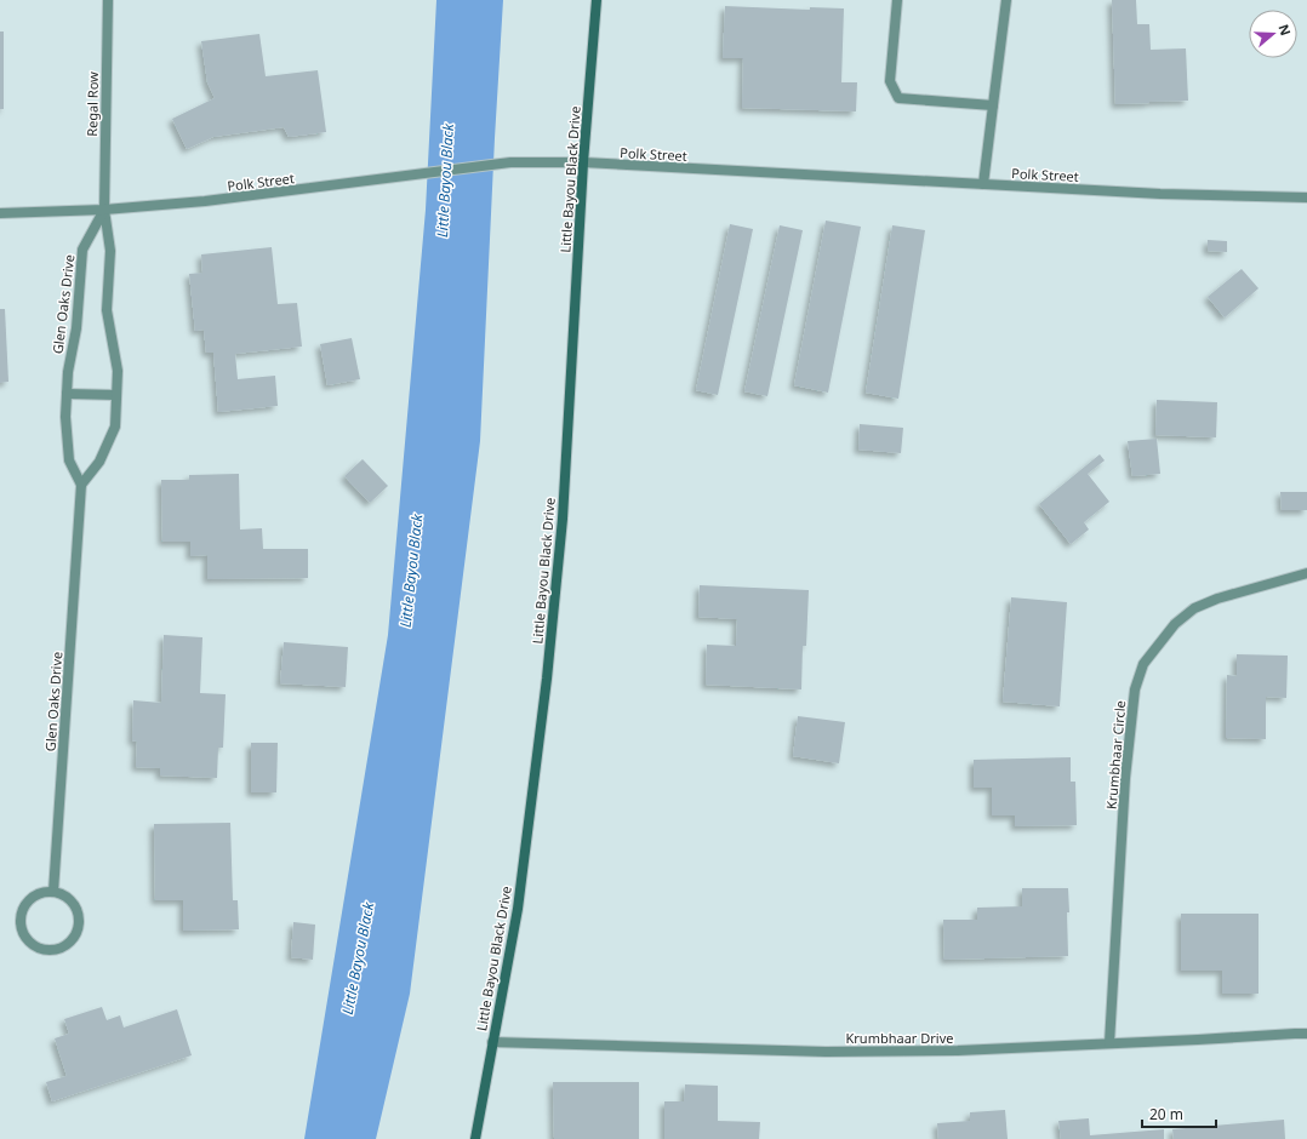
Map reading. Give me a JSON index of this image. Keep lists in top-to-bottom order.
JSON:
{
  "streets": {
    "main road": ["Little Bayou Black Drive"],
    "street": [
      "Regal Row",
      "Polk Street",
      "Glen Oaks Drive",
      "Krumbhaar Circle",
      "Krumbhaar Drive"
    ]
  },
  "crossings": [
    ["Regal Row", "Polk Street"],
    ["Regal Row", "Glen Oaks Drive"],
    ["Polk Street", "Little Bayou Black Drive"],
    ["Polk Street", "Glen Oaks Drive"],
    ["Little Bayou Black Drive", "Krumbhaar Drive"],
    ["Krumbhaar Circle", "Krumbhaar Drive"]
  ],
  "water": ["Little Bayou Black"],
  "scale_bar": "20 m",
  "north": "right"
}
